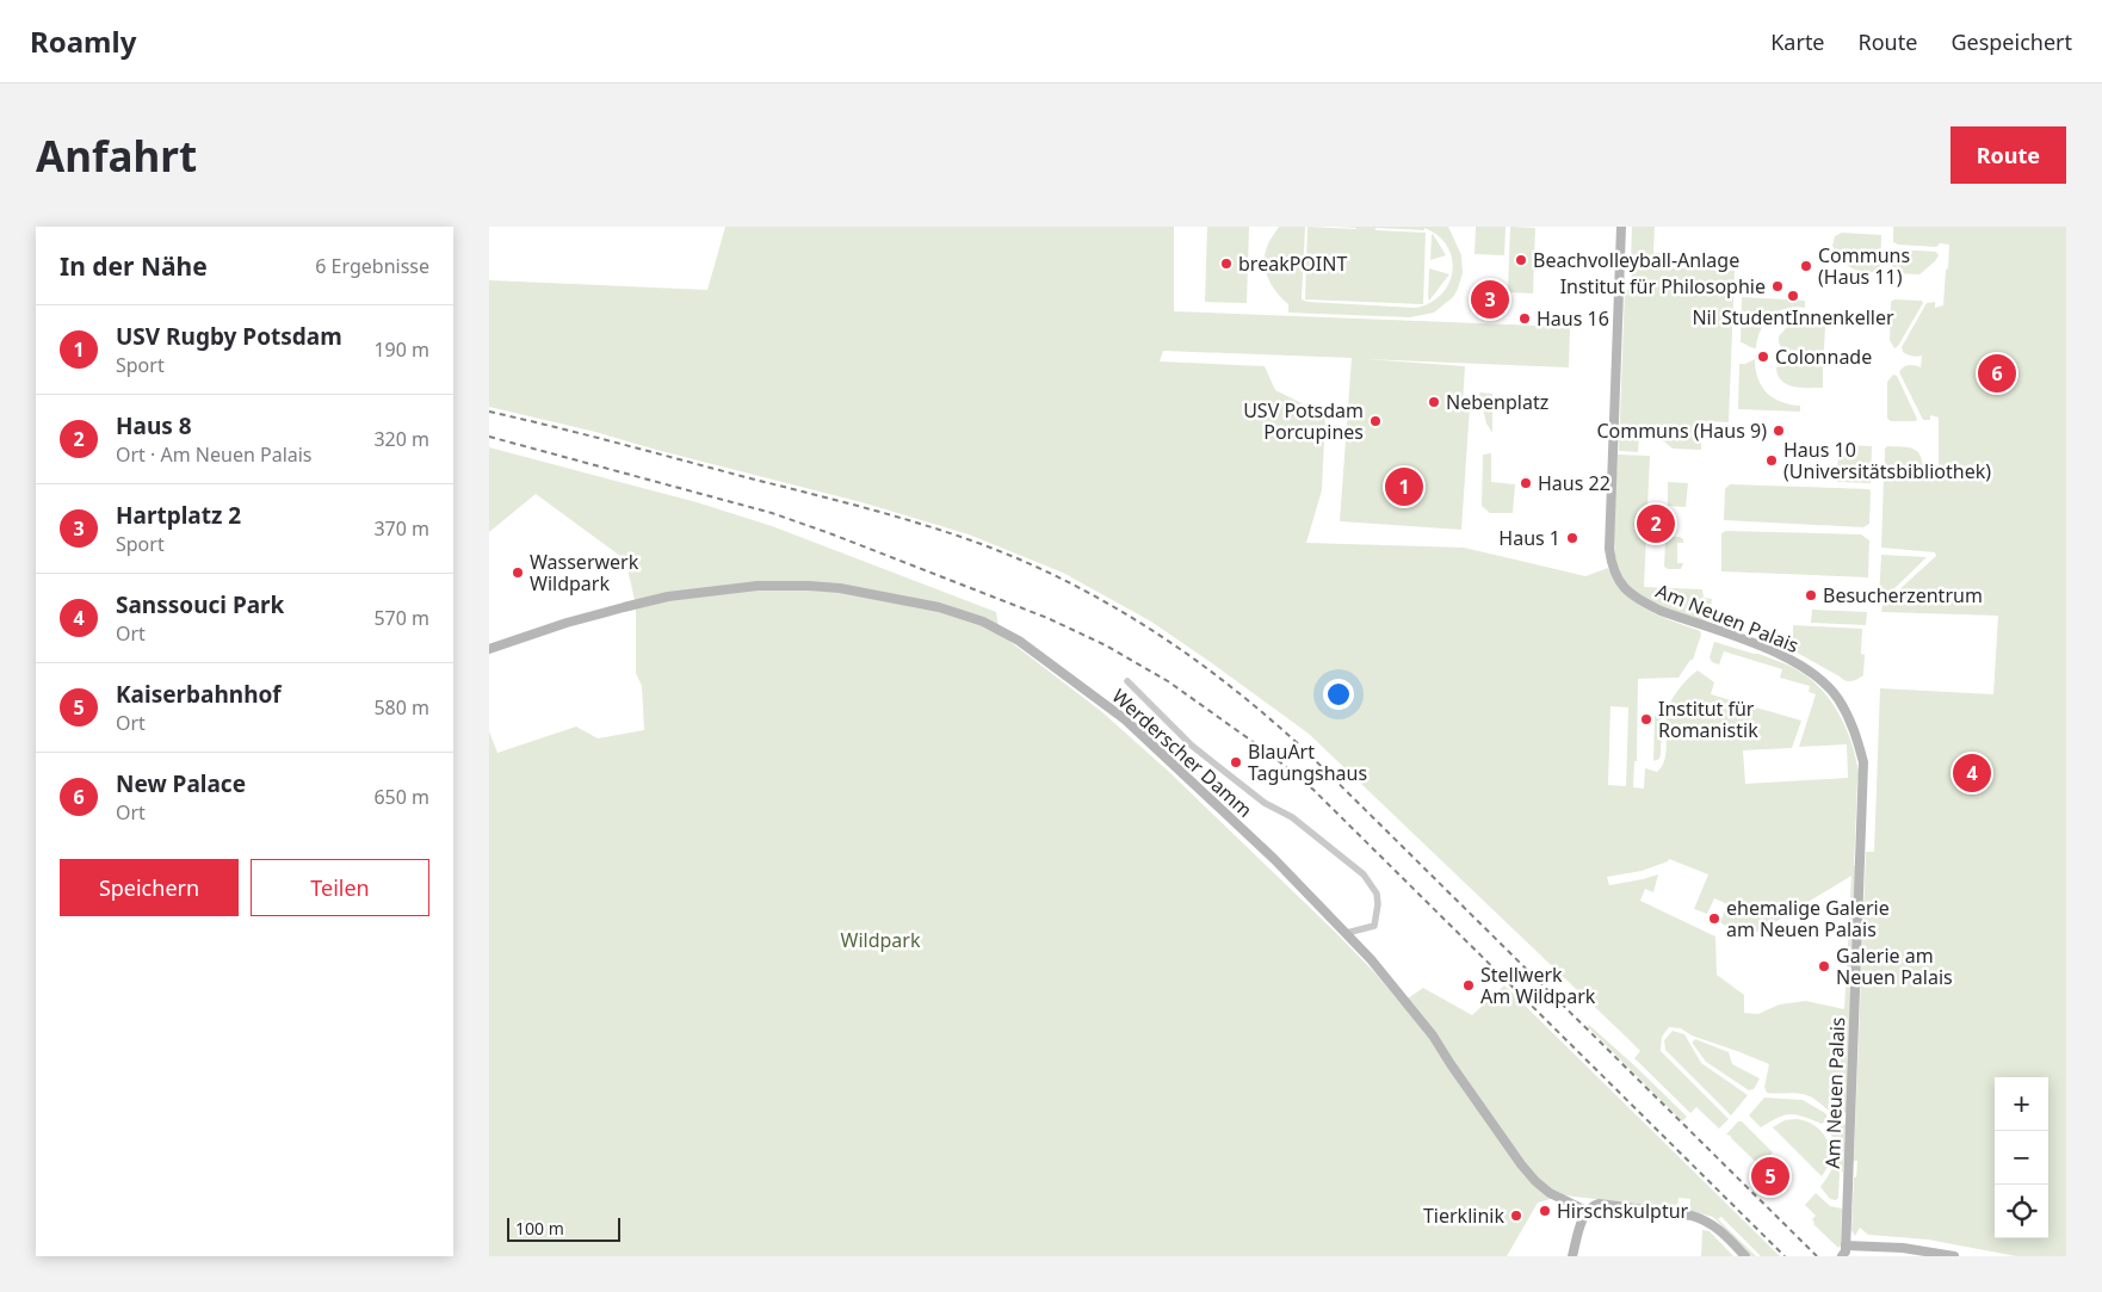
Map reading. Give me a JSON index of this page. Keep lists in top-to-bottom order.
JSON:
{
  "streets": {
    "street": ["Am Neuen Palais", "Werderscher Damm"]
  },
  "parks": ["Wildpark"],
  "places": [
    "Beachvolleyball-Anlage",
    "breakPOINT",
    "Communs (Haus 11)",
    "Institut für Philosophie",
    "Nil StudentInnenkeller",
    "Haus 16",
    "Colonnade",
    "Nebenplatz",
    "USV Potsdam Porcupines",
    "Communs (Haus 9)",
    "Haus 10 (Universitätsbibliothek)",
    "Haus 22",
    "Haus 1",
    "Wasserwerk Wildpark",
    "Besucherzentrum",
    "Institut für Romanistik",
    "BlauArt Tagungshaus",
    "ehemalige Galerie am Neuen Palais",
    "Galerie am Neuen Palais",
    "Stellwerk Am Wildpark",
    "Hirschskulptur",
    "Tierklinik"
  ],
  "scale_bar": "100 m",
  "page": {
    "header": "Roamly",
    "nav": ["Karte", "Route", "Gespeichert"],
    "buttons": [
      "Route",
      ["Speichern", "Teilen"]
    ],
    "title": "Anfahrt",
    "heading": ["In der Nähe", "6 Ergebnisse"],
    "pins": [
      "3",
      "6",
      "1",
      "2",
      "4",
      "5"
    ],
    "list": [
      {
        "mark": "1",
        "name": "USV Rugby Potsdam",
        "note": "Sport",
        "value": "190 m"
      },
      {
        "mark": "2",
        "name": "Haus 8",
        "note": "Ort · Am Neuen Palais",
        "value": "320 m"
      },
      {
        "mark": "3",
        "name": "Hartplatz 2",
        "note": "Sport",
        "value": "370 m"
      },
      {
        "mark": "4",
        "name": "Sanssouci Park",
        "note": "Ort",
        "value": "570 m"
      },
      {
        "mark": "5",
        "name": "Kaiserbahnhof",
        "note": "Ort",
        "value": "580 m"
      },
      {
        "mark": "6",
        "name": "New Palace",
        "note": "Ort",
        "value": "650 m"
      }
    ],
    "map_buttons": ["+", "−"],
    "scale": "100 m"
  }
}
